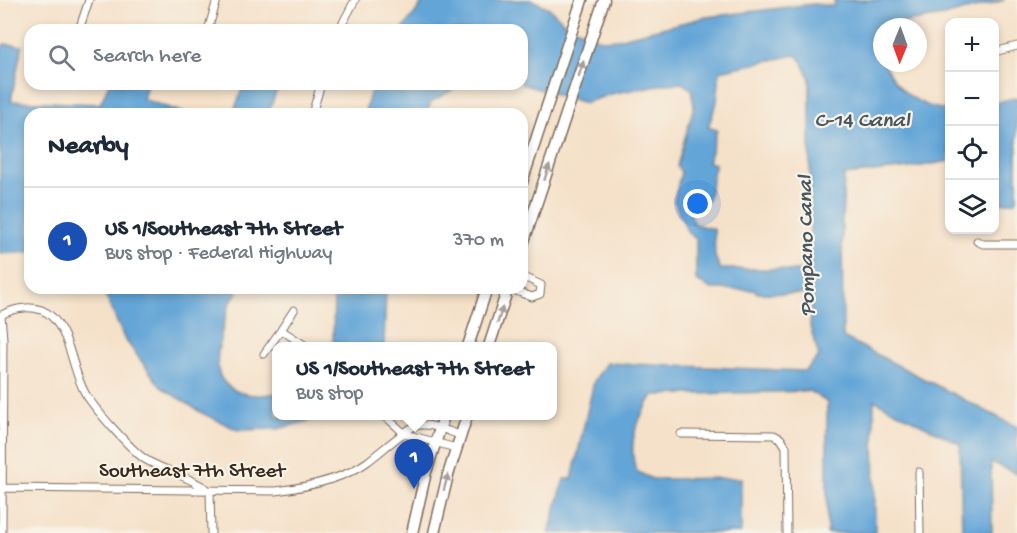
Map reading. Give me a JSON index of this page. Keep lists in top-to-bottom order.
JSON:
{
  "streets": {
    "street": ["Southeast 7th Street"]
  },
  "water": ["C-14 Canal", "Pompano Canal"],
  "north": "bottom",
  "page": {
    "map_buttons": ["+", "−"],
    "search": "Search here",
    "heading": "Nearby",
    "list": [
      {
        "mark": "1",
        "name": "US 1/Southeast 7th Street",
        "note": "Bus stop · Federal Highway",
        "value": "370 m"
      }
    ],
    "popup": ["US 1/Southeast 7th Street", "Bus stop"],
    "pins": "1"
  }
}
